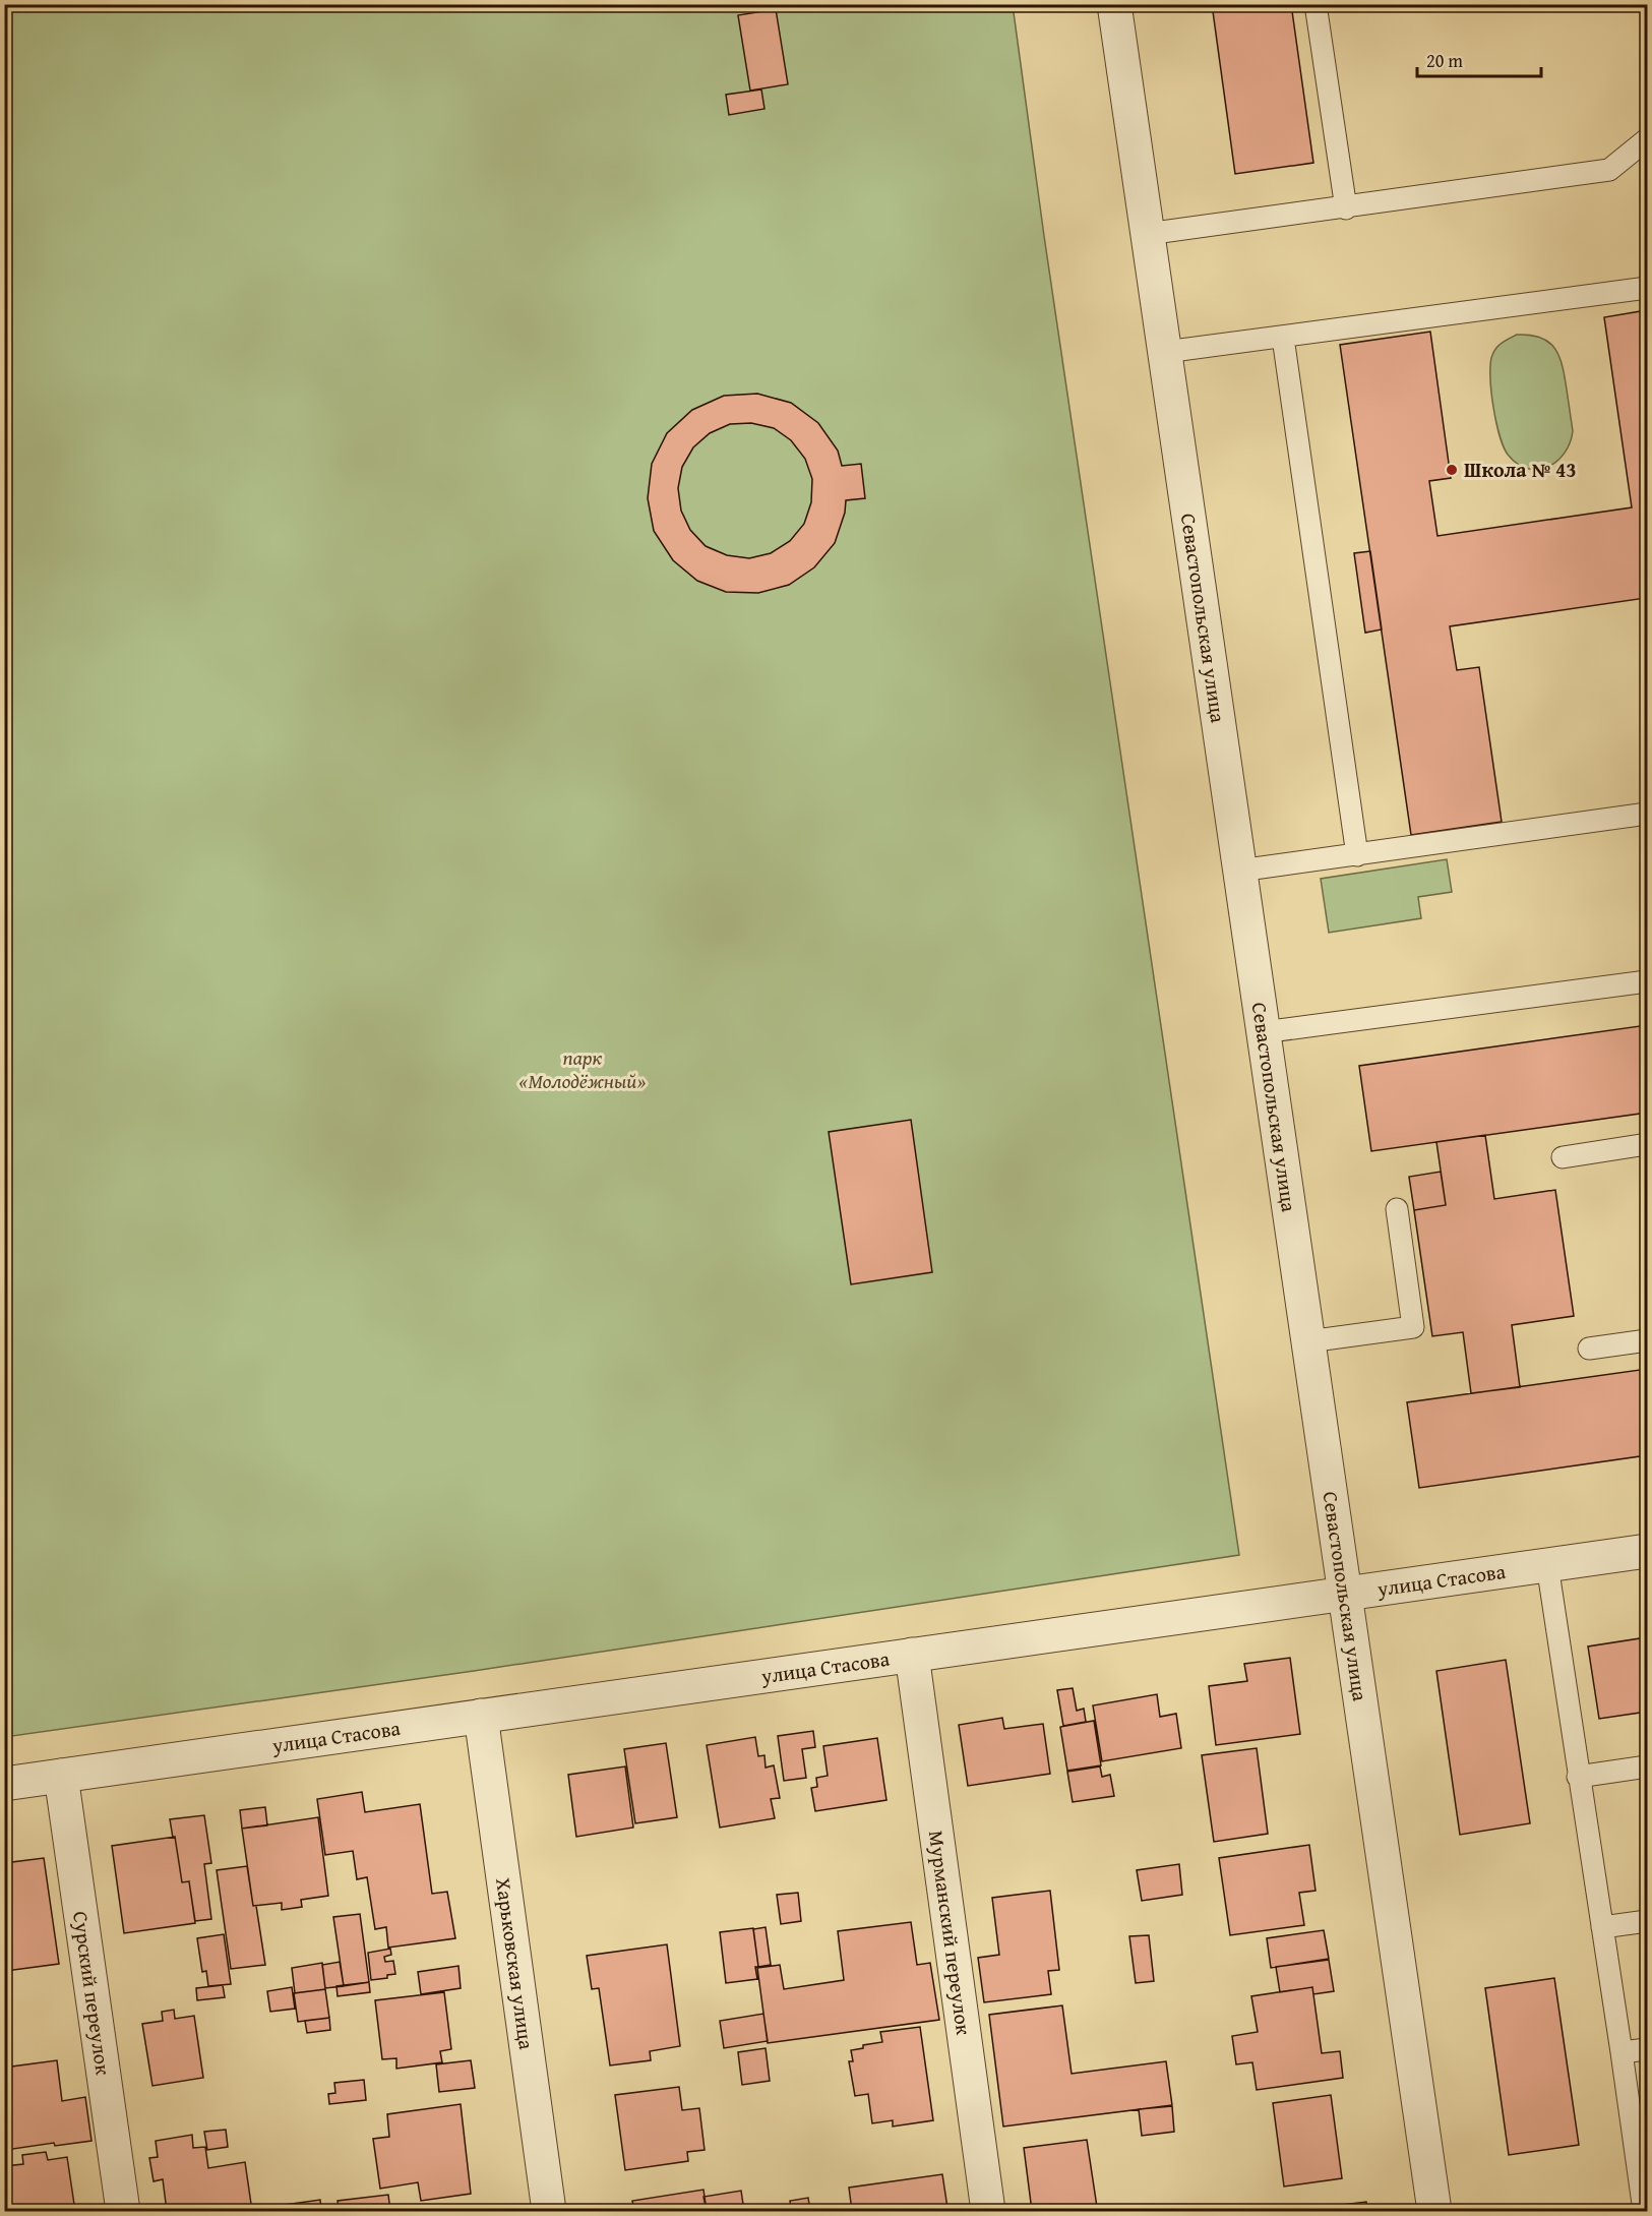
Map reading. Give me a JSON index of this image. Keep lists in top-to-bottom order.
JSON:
{
  "streets": {
    "street": [
      "Севастопольская улица",
      "улица Стасова",
      "Мурманский переулок",
      "Харьковская улица",
      "Сурский переулок"
    ]
  },
  "crossings": [
    ["Севастопольская улица", "улица Стасова"],
    ["улица Стасова", "Мурманский переулок"],
    ["улица Стасова", "Харьковская улица"],
    ["улица Стасова", "Сурский переулок"]
  ],
  "parks": ["парк «Молодёжный»"],
  "places": ["Школа № 43"],
  "scale_bar": "20 m"
}
